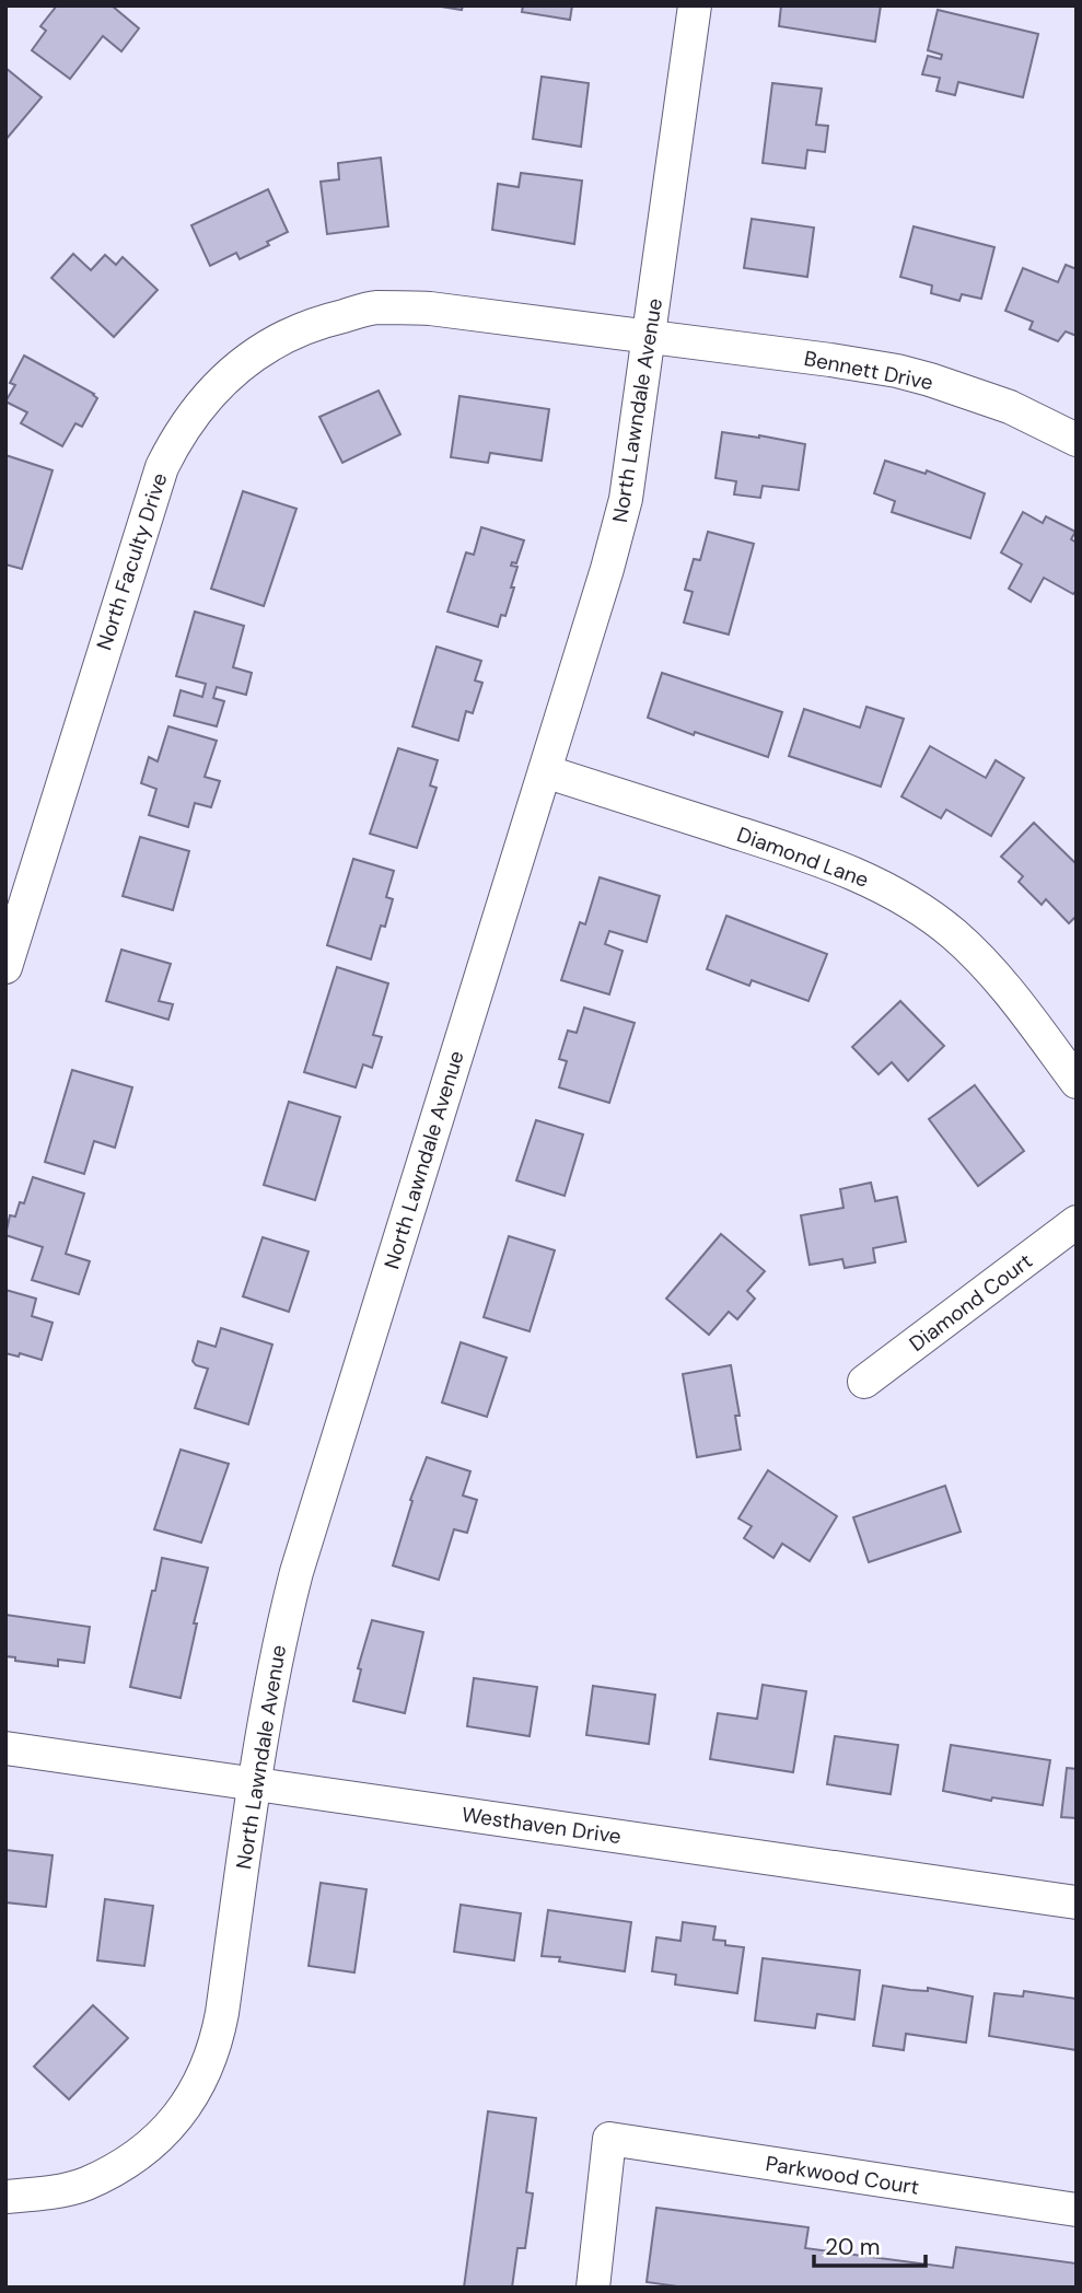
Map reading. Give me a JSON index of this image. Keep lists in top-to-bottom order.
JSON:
{
  "streets": {
    "street": [
      "Bennett Drive",
      "North Lawndale Avenue",
      "North Faculty Drive",
      "Diamond Lane",
      "Diamond Court",
      "Westhaven Drive",
      "Parkwood Court"
    ]
  },
  "crossings": [
    ["Bennett Drive", "North Lawndale Avenue"],
    ["Bennett Drive", "North Faculty Drive"],
    ["North Lawndale Avenue", "North Faculty Drive"],
    ["North Lawndale Avenue", "Diamond Lane"],
    ["North Lawndale Avenue", "Westhaven Drive"]
  ],
  "scale_bar": "20 m"
}
